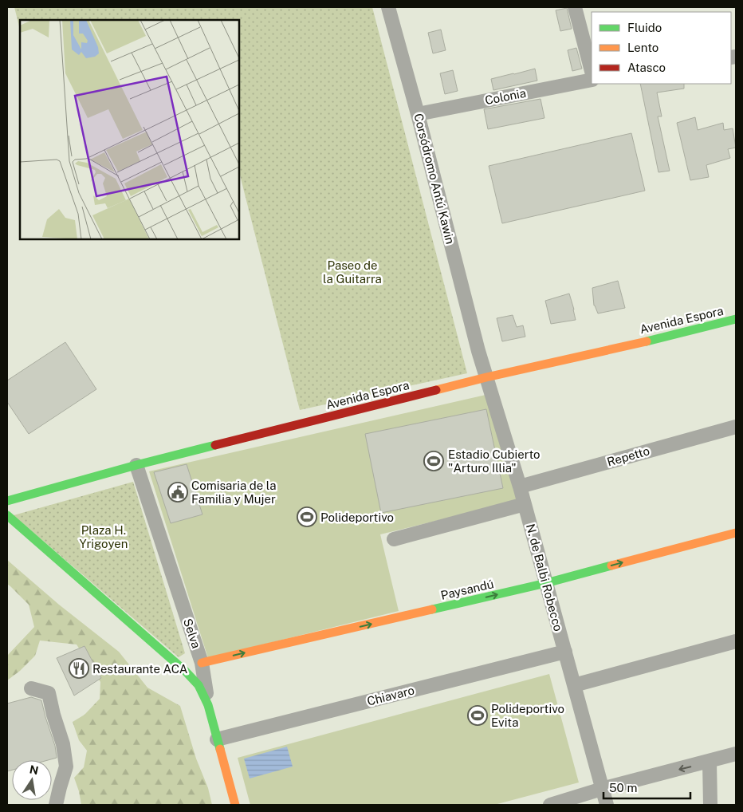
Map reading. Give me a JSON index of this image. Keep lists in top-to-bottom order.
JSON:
{
  "streets": {
    "street": [
      "Colonia",
      "Corsódromo Antú Kawin",
      "Avenida Espora",
      "Repetto",
      "N. de Balbi Robecco",
      "Paysandú",
      "Selva",
      "Chiavaro"
    ]
  },
  "crossings": [
    ["Colonia", "Corsódromo Antú Kawin"],
    ["Corsódromo Antú Kawin", "N. de Balbi Robecco"],
    ["Avenida Espora", "N. de Balbi Robecco"],
    ["Avenida Espora", "Selva"],
    ["Repetto", "N. de Balbi Robecco"],
    ["N. de Balbi Robecco", "Paysandú"],
    ["N. de Balbi Robecco", "Chiavaro"],
    ["Paysandú", "Selva"],
    ["Selva", "Chiavaro"]
  ],
  "one_way": ["Paysandú"],
  "parks": ["Paseo de la Guitarra", "Plaza H. Yrigoyen"],
  "places": {
    "sports": ["Estadio Cubierto \"Arturo Illia\"", "Polideportivo", "Polideportivo Evita"],
    "public building": ["Comisaria de la Familia y Mujer"],
    "restaurant": ["Restaurante ACA"]
  },
  "legend": ["Fluido", "Lento", "Atasco"],
  "scale_bar": "50 m",
  "north": "top"
}
